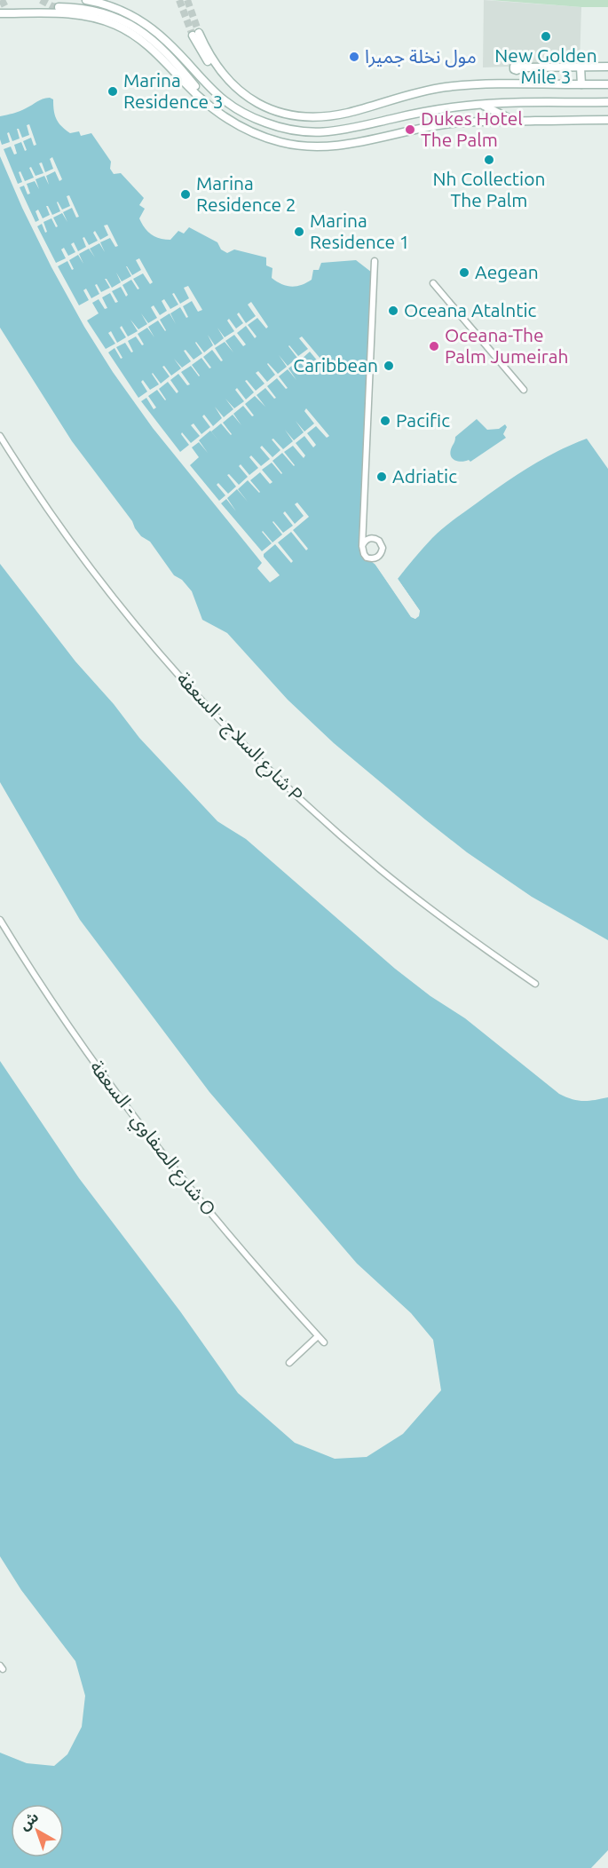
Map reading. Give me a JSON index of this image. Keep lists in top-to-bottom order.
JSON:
{
  "streets": {
    "street": ["شارع السلاج - السعفة P", "شارع الصفاوي - السعفة O"]
  },
  "places": [
    "New Golden Mile 3",
    "مول نخلة جميرا",
    "Marina Residence 3",
    "Dukes Hotel The Palm",
    "Nh Collection The Palm",
    "Marina Residence 2",
    "Marina Residence 1",
    "Aegean",
    "Oceana Atalntic",
    "Oceana-The Palm Jumeirah",
    "Caribbean",
    "Pacific",
    "Adriatic"
  ],
  "north": "top left"
}
